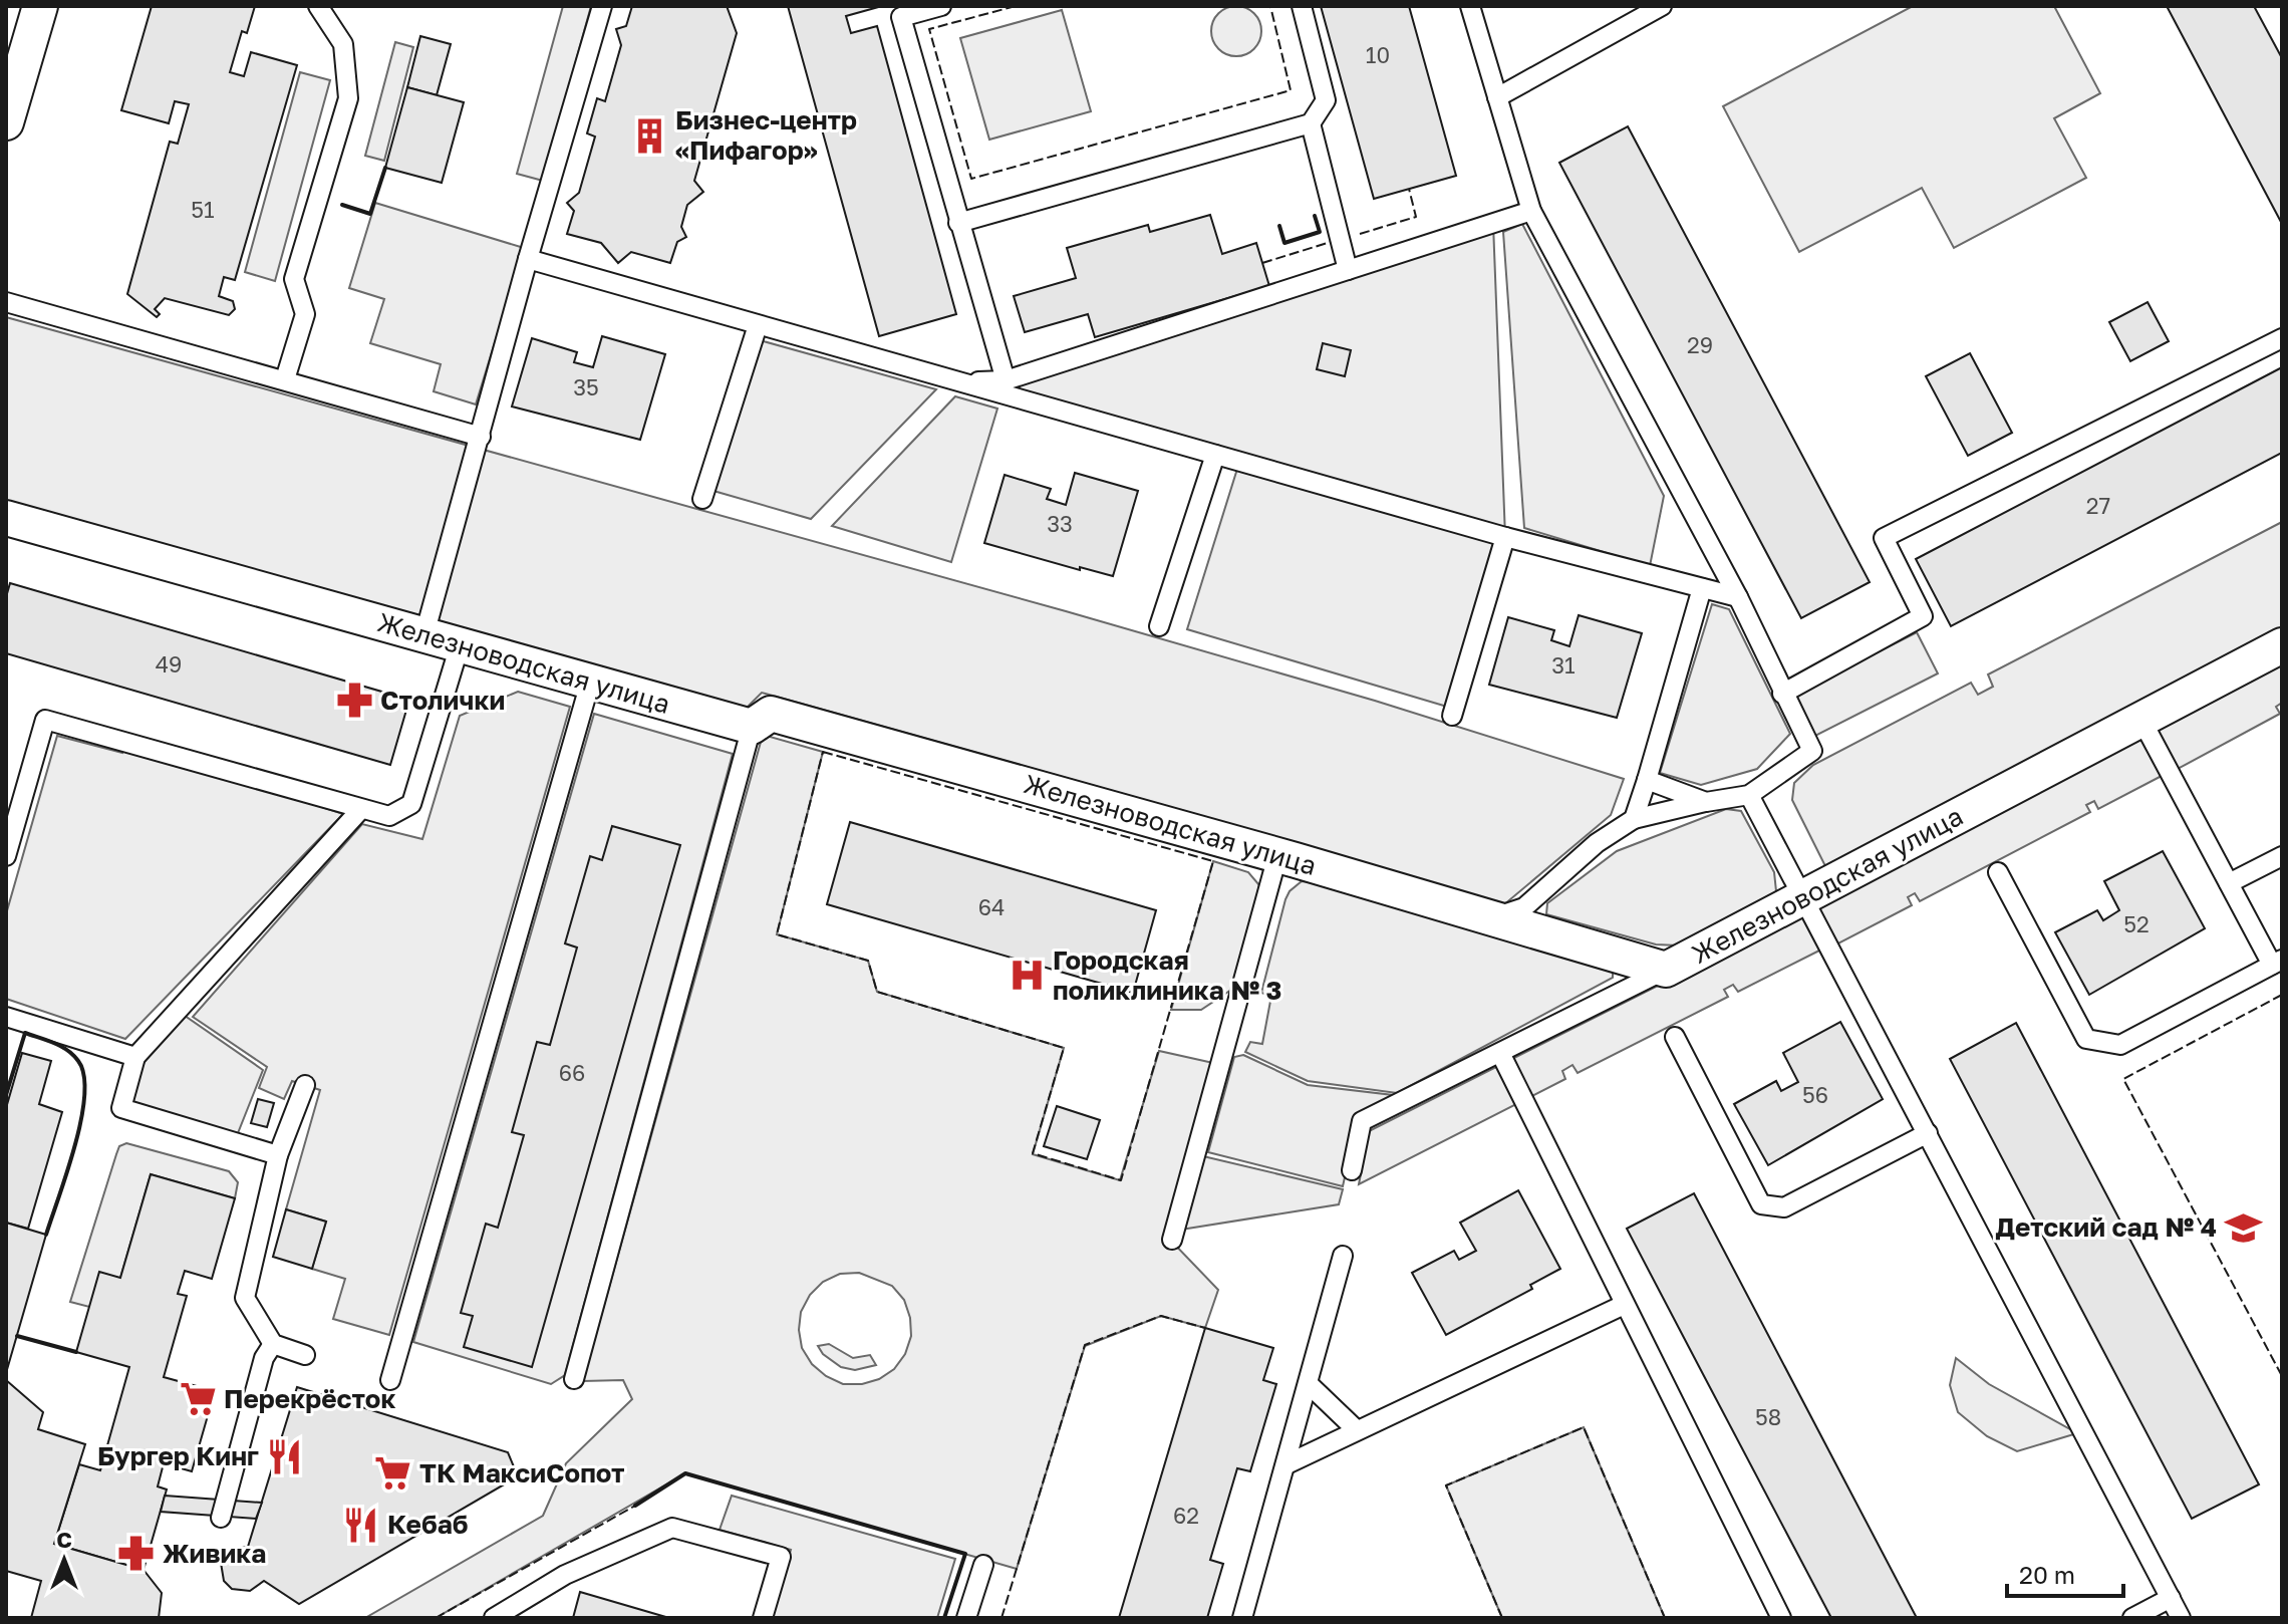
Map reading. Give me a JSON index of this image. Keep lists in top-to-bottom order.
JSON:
{
  "streets": {
    "street": ["Железноводская улица"]
  },
  "places": {
    "building": ["Бизнес-центр «Пифагор»"],
    "pharmacy": ["Столички", "Живика"],
    "hospital": ["Городская поликлиника № 3"],
    "school or university": ["Детский сад № 4"],
    "supermarket": ["Перекрёсток", "ТК МаксиСопот"],
    "restaurant": ["Бургер Кинг", "Кебаб"]
  },
  "house_numbers": [
    "10",
    "51",
    "29",
    "35",
    "27",
    "33",
    "49",
    "31",
    "64",
    "52",
    "66",
    "56",
    "58",
    "62"
  ],
  "scale_bar": "20 m",
  "north": "top"
}
